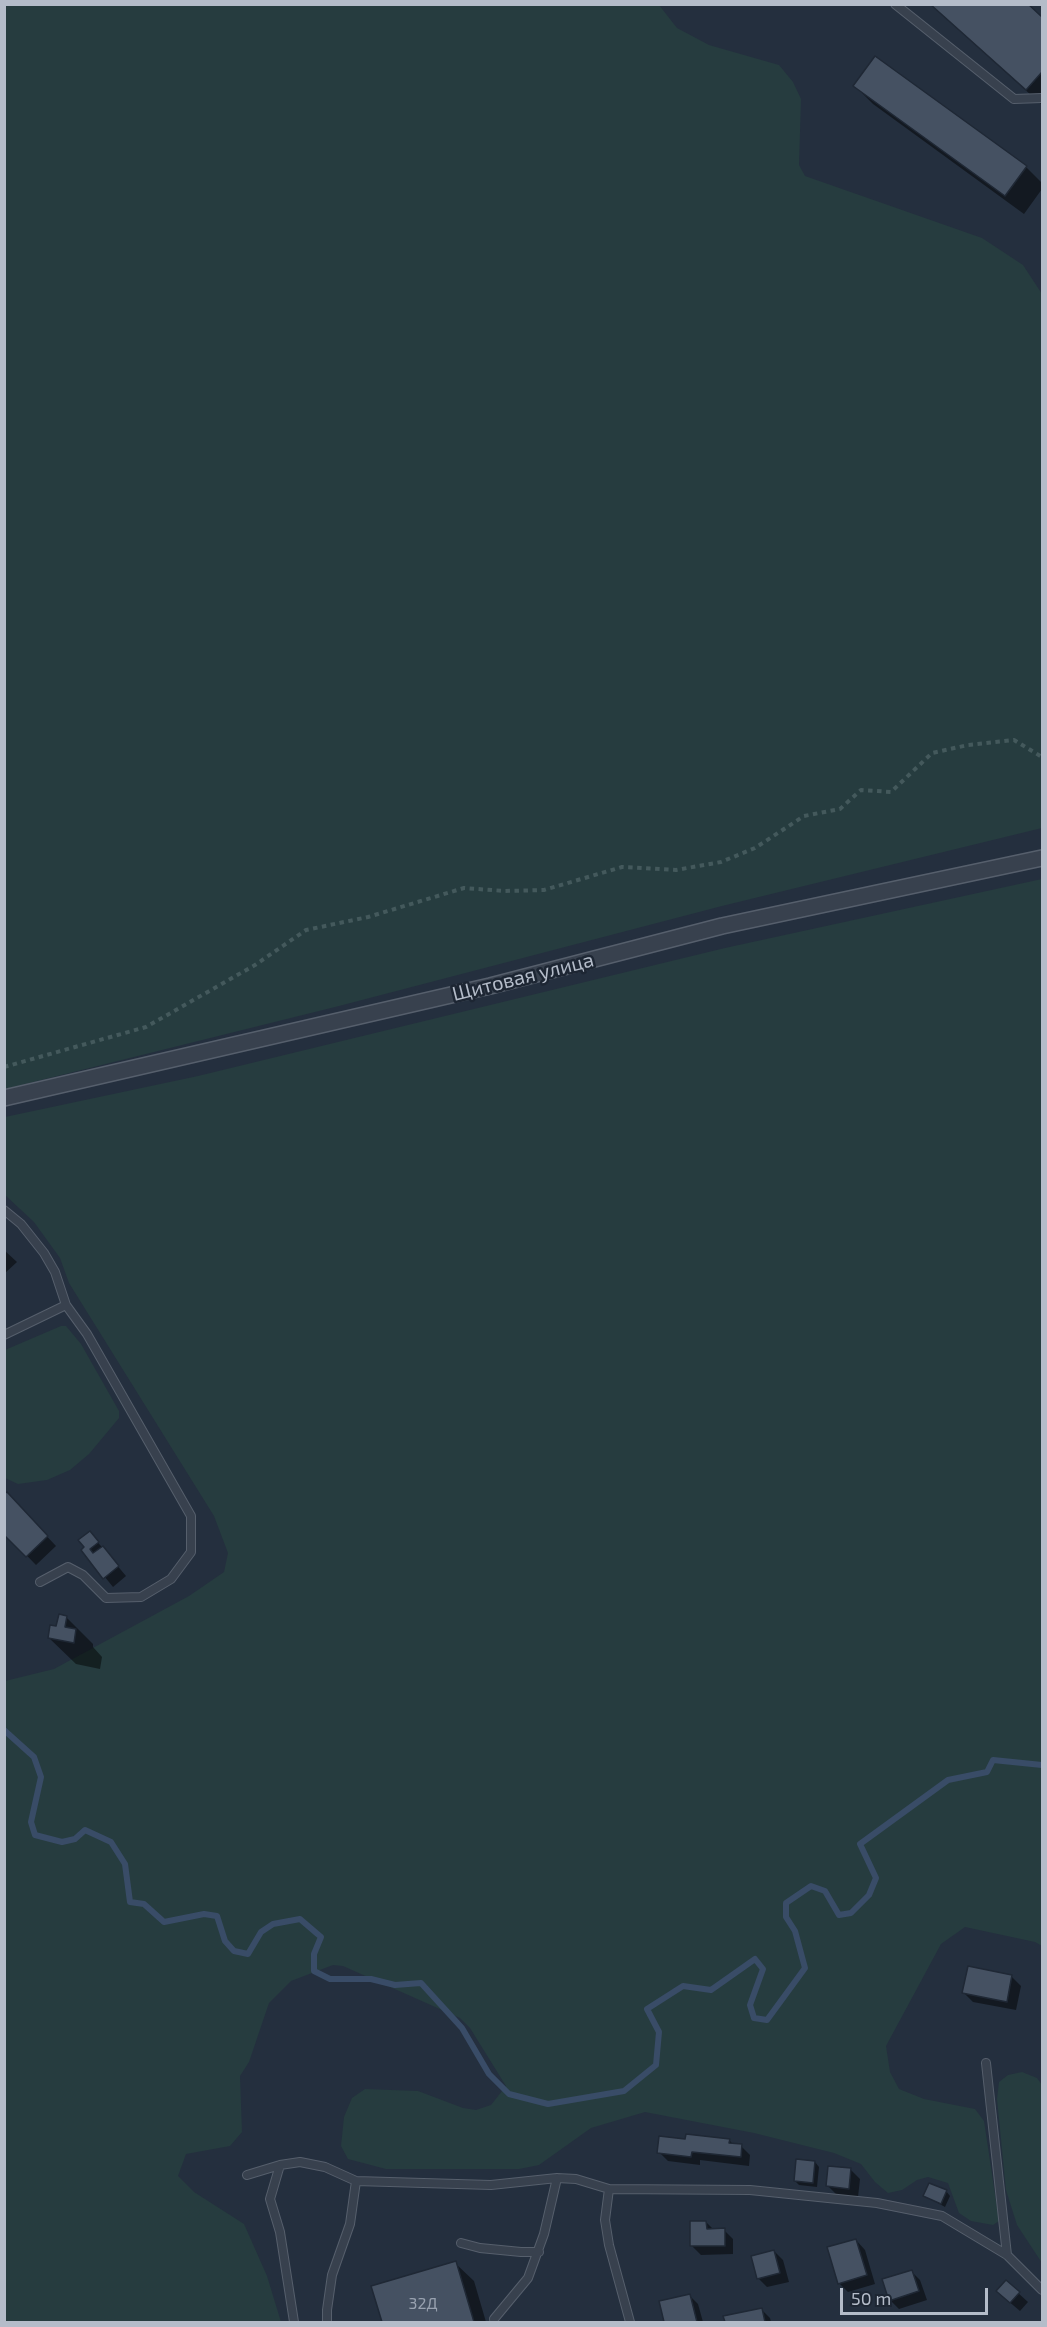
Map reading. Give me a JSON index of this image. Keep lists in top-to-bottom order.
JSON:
{
  "streets": {
    "street": ["Щитовая улица"]
  },
  "house_numbers": ["32Д"],
  "scale_bar": "50 m"
}
